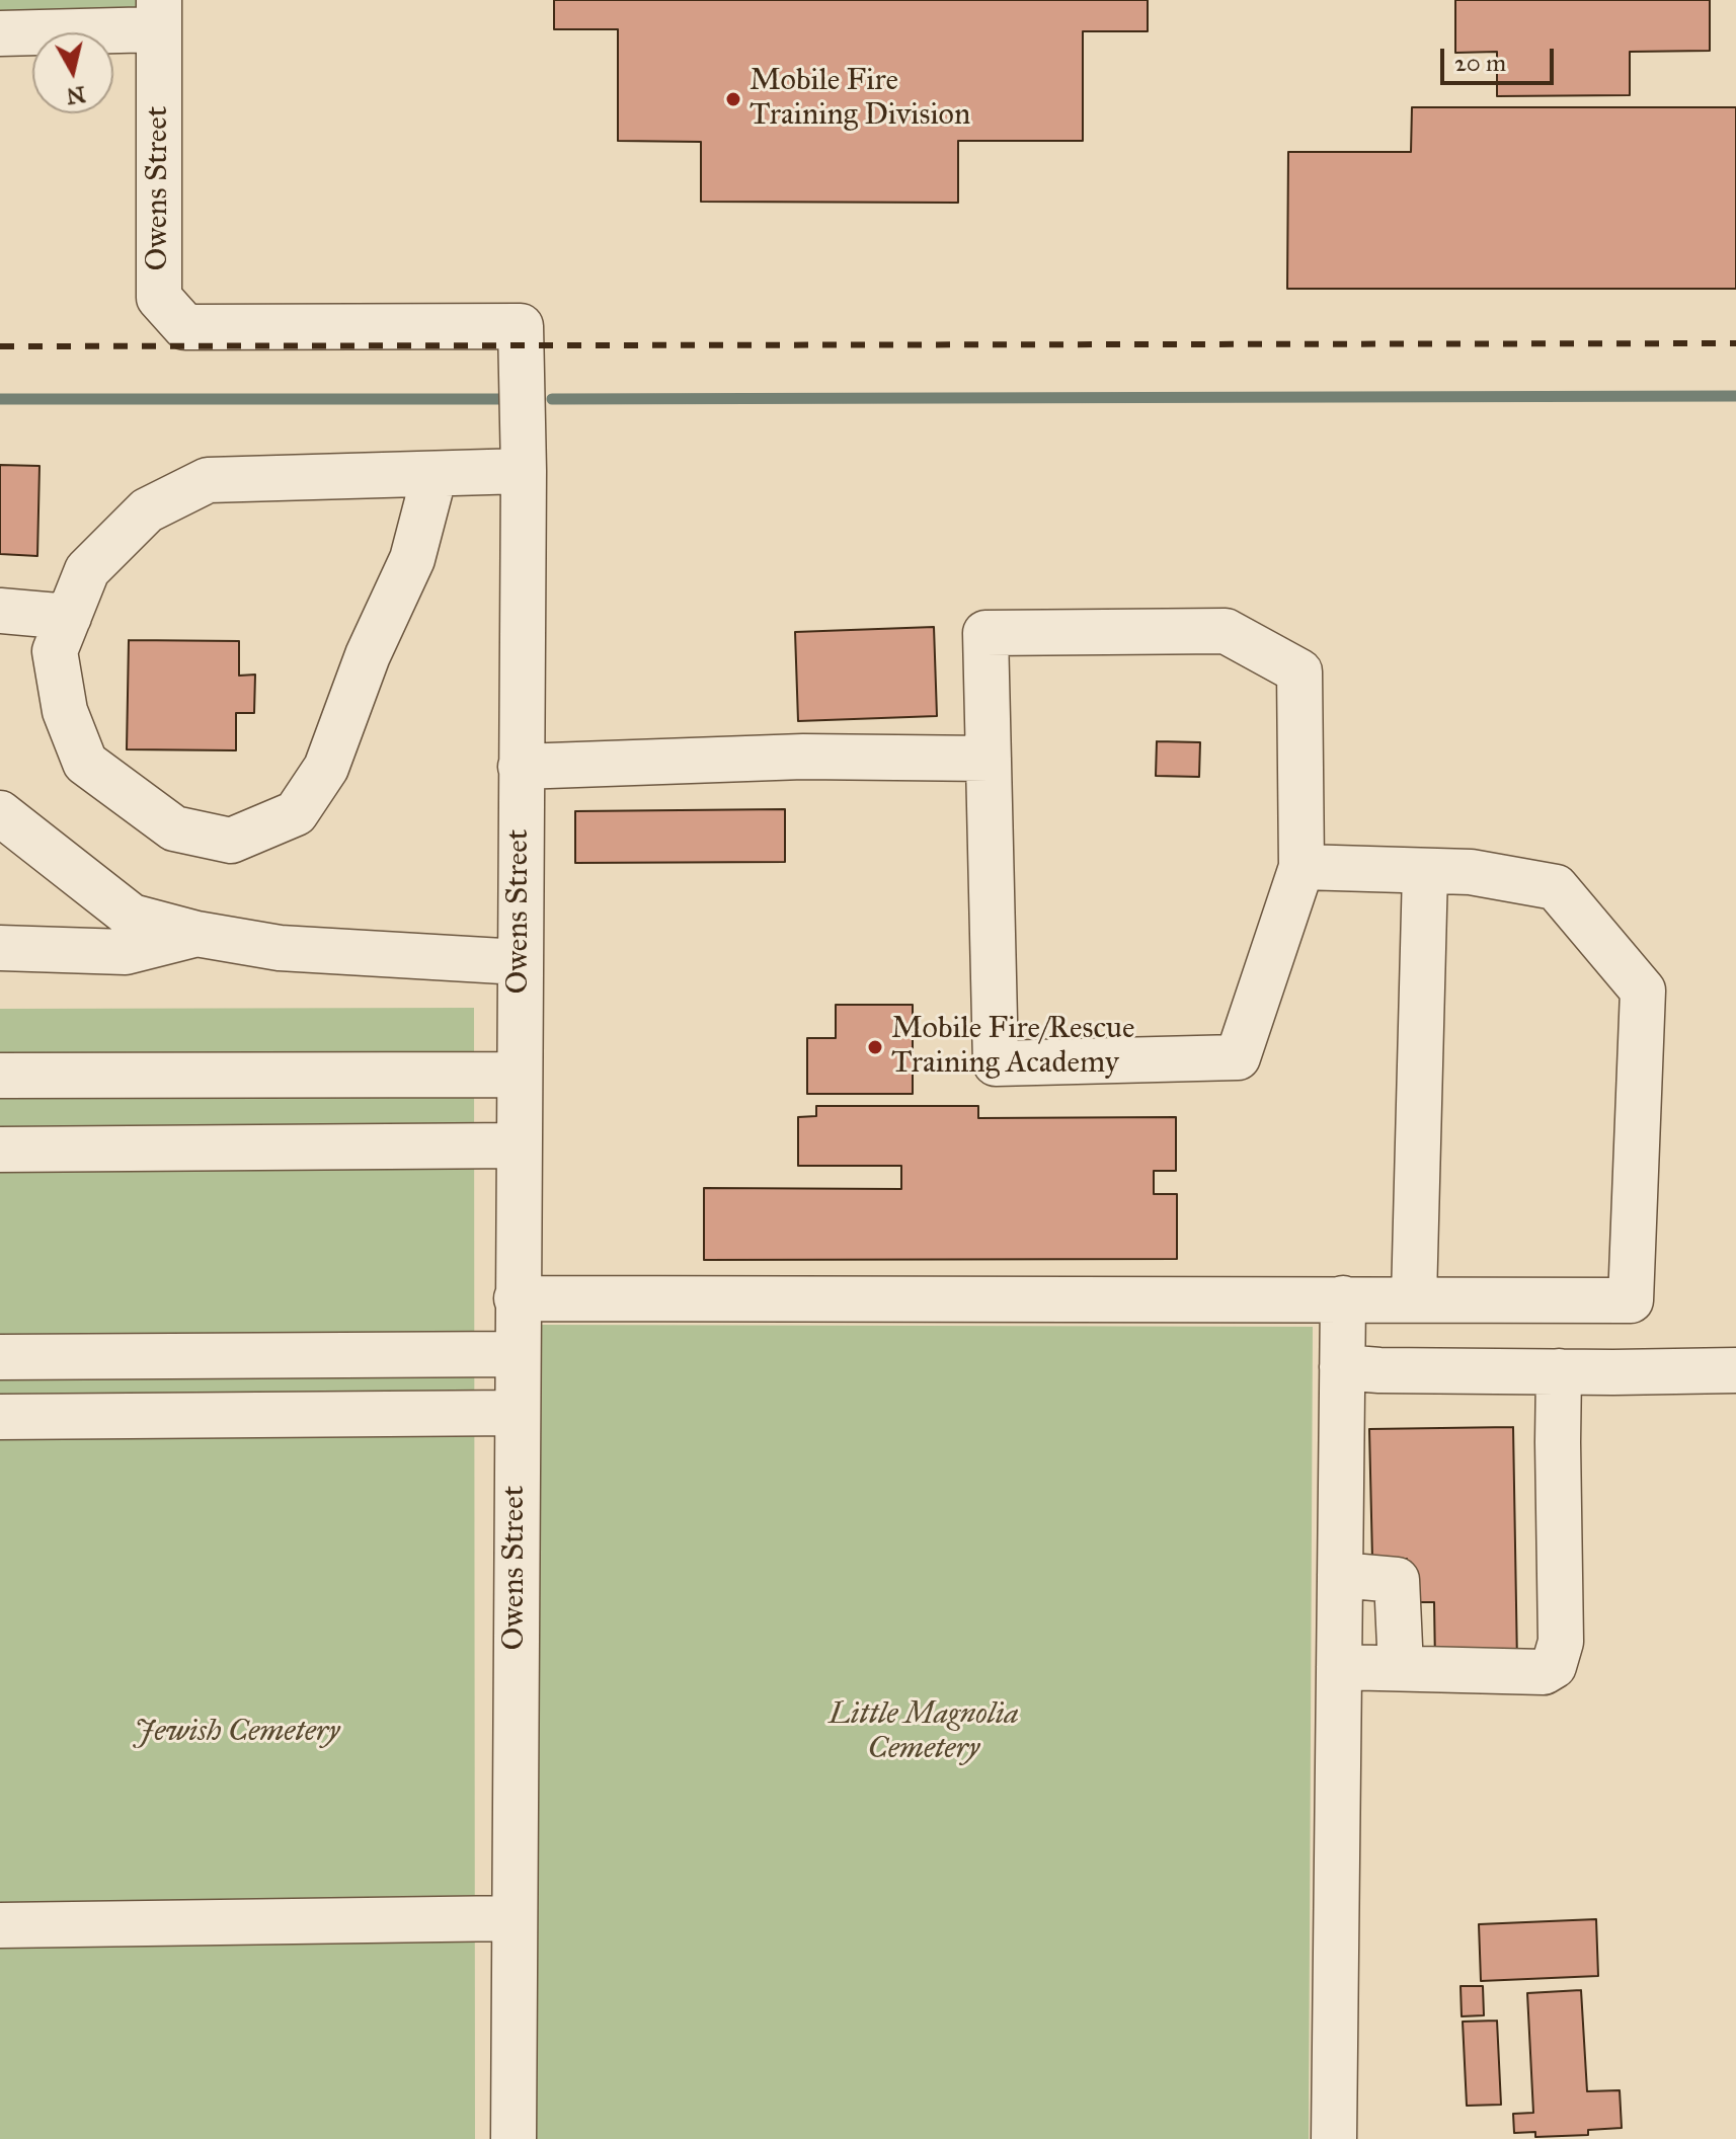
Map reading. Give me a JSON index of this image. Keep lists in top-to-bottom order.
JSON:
{
  "streets": {
    "street": ["Owens Street"]
  },
  "parks": ["Little Magnolia Cemetery", "Jewish Cemetery"],
  "places": ["Mobile Fire Training Division", "Mobile Fire/Rescue Training Academy"],
  "scale_bar": "20 m",
  "north": "bottom"
}
